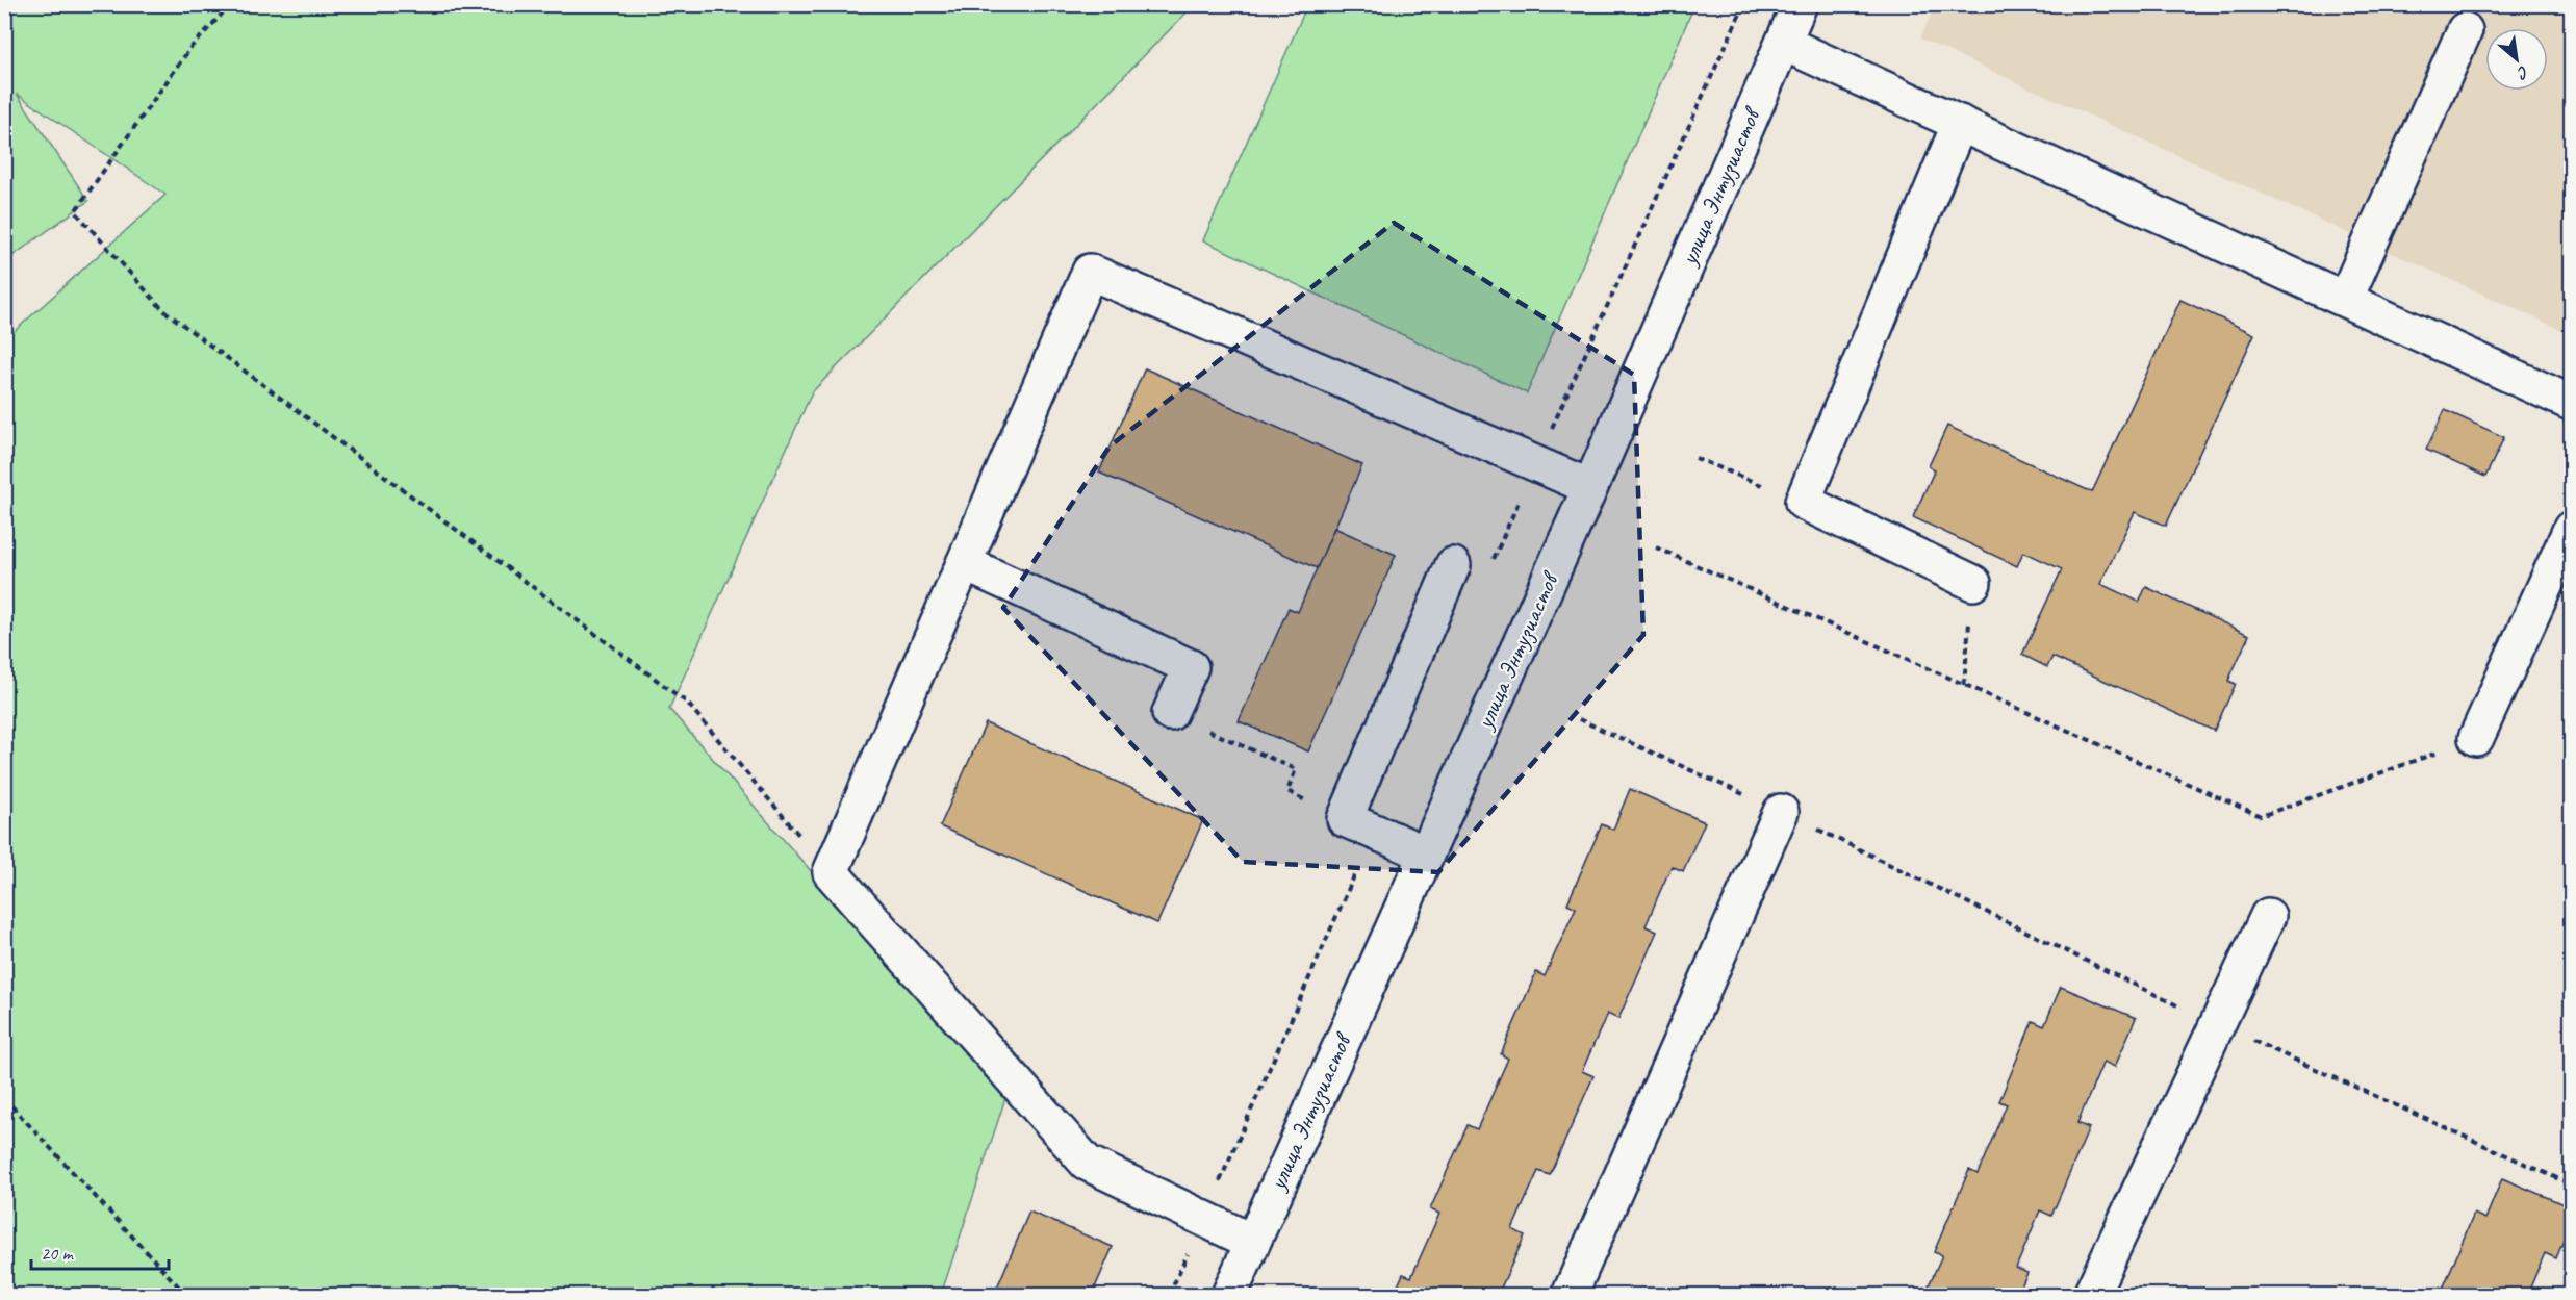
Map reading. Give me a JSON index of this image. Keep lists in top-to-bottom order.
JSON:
{
  "streets": {
    "street": ["улица Энтузиастов"]
  },
  "scale_bar": "20 m",
  "north": "bottom right"
}
